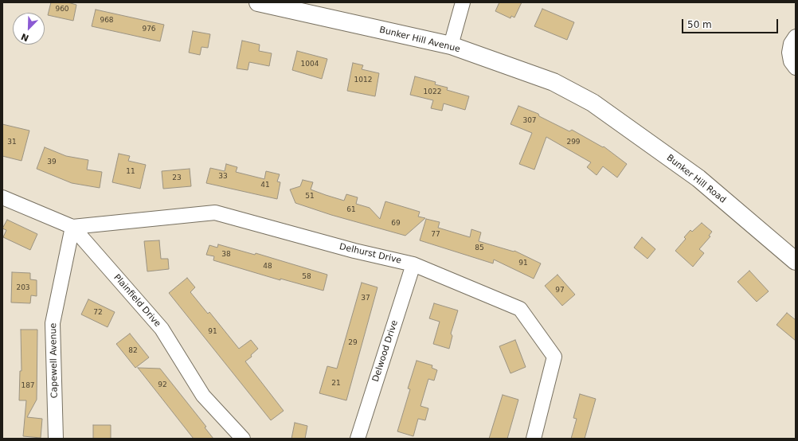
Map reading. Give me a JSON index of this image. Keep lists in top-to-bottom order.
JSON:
{
  "streets": {
    "main road": ["Bunker Hill Avenue", "Bunker Hill Road"],
    "street": [
      "Delhurst Drive",
      "Plainfield Drive",
      "Delwood Drive",
      "Capewell Avenue"
    ]
  },
  "crossings": [
    ["Bunker Hill Avenue", "Bunker Hill Road"],
    ["Delhurst Drive", "Plainfield Drive"],
    ["Delhurst Drive", "Delwood Drive"],
    ["Delhurst Drive", "Capewell Avenue"],
    ["Plainfield Drive", "Capewell Avenue"]
  ],
  "house_numbers": [
    "960",
    "968",
    "976",
    "1004",
    "1012",
    "1022",
    "307",
    "31",
    "299",
    "39",
    "11",
    "33",
    "23",
    "41",
    "51",
    "61",
    "69",
    "77",
    "85",
    "38",
    "91",
    "48",
    "58",
    "203",
    "97",
    "37",
    "72",
    "91",
    "29",
    "82",
    "21",
    "92",
    "187"
  ],
  "scale_bar": "50 m",
  "north": "bottom left"
}
